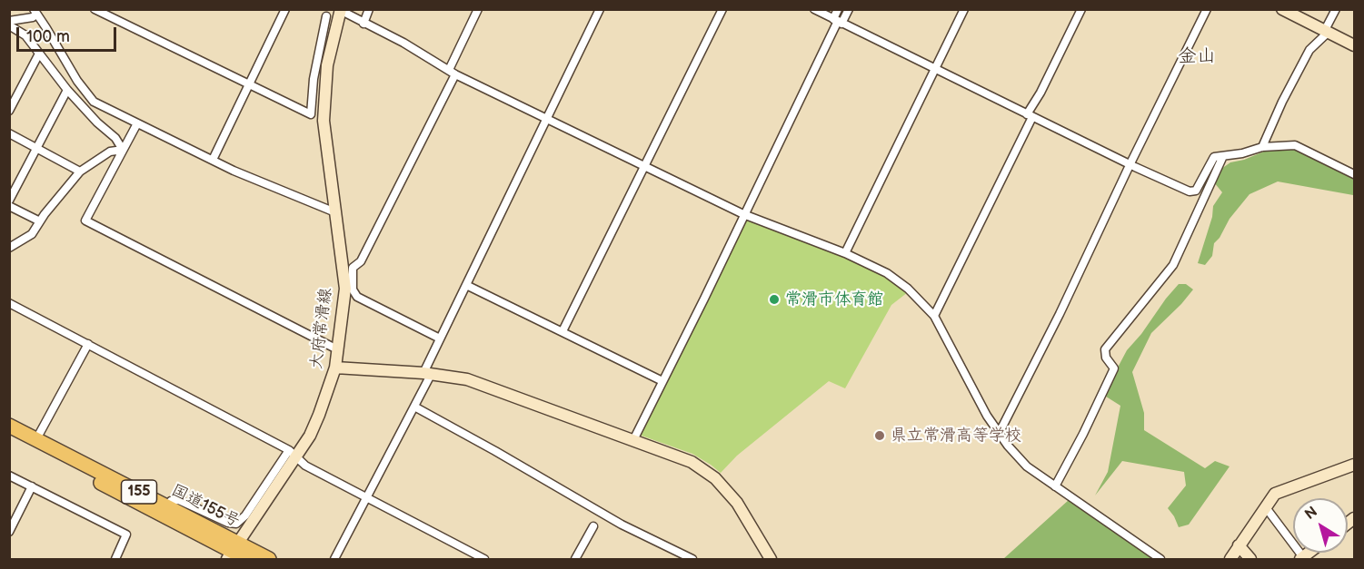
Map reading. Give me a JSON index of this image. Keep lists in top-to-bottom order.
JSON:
{
  "streets": {
    "highway": ["155", "国道155号"],
    "street": ["大府常滑線"]
  },
  "crossings": [
    ["大府常滑線", "国道155号"]
  ],
  "districts": ["金山"],
  "places": ["常滑市体育館", "県立常滑高等学校"],
  "scale_bar": "100 m",
  "north": "top left"
}
